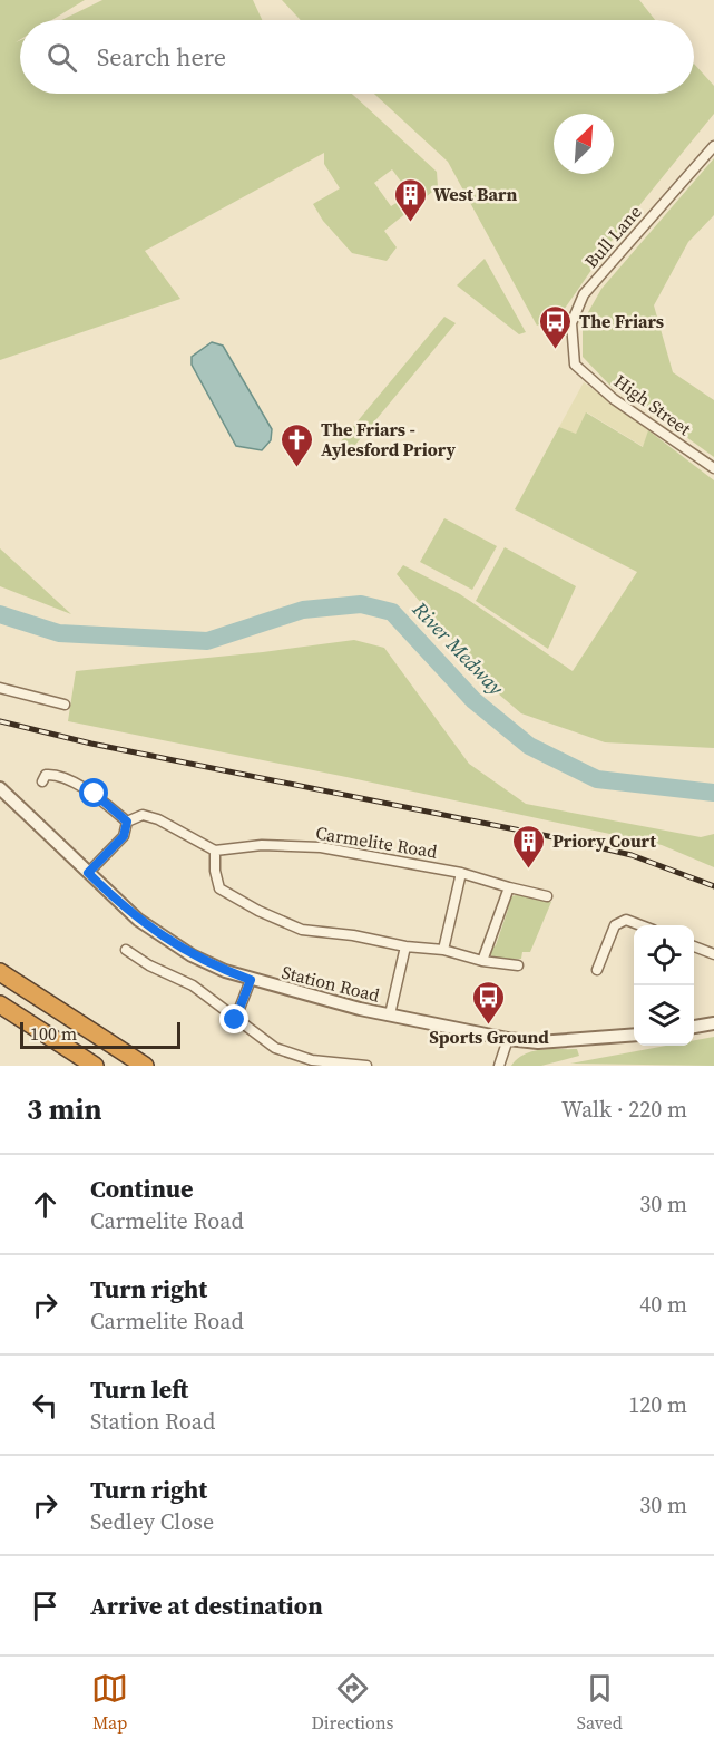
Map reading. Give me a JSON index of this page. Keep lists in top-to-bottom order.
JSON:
{
  "streets": {
    "street": [
      "Bull Lane",
      "High Street",
      "Carmelite Road",
      "Station Road"
    ]
  },
  "crossings": [
    ["Bull Lane", "High Street"]
  ],
  "water": ["River Medway"],
  "places": {
    "building": ["West Barn", "Priory Court"],
    "bus stop": ["The Friars", "Sports Ground"],
    "church": ["The Friars - Aylesford Priory"]
  },
  "scale_bar": "100 m",
  "north": "top right",
  "page": {
    "search": "Search here",
    "scale": "100 m",
    "heading": ["3 min", "Walk · 220 m"],
    "list": [
      ["Continue", "Carmelite Road", "30 m"],
      ["Turn right", "Carmelite Road", "40 m"],
      ["Turn left", "Station Road", "120 m"],
      ["Turn right", "Sedley Close", "30 m"],
      "Arrive at destination"
    ],
    "nav": ["Map", "Directions", "Saved"]
  }
}
